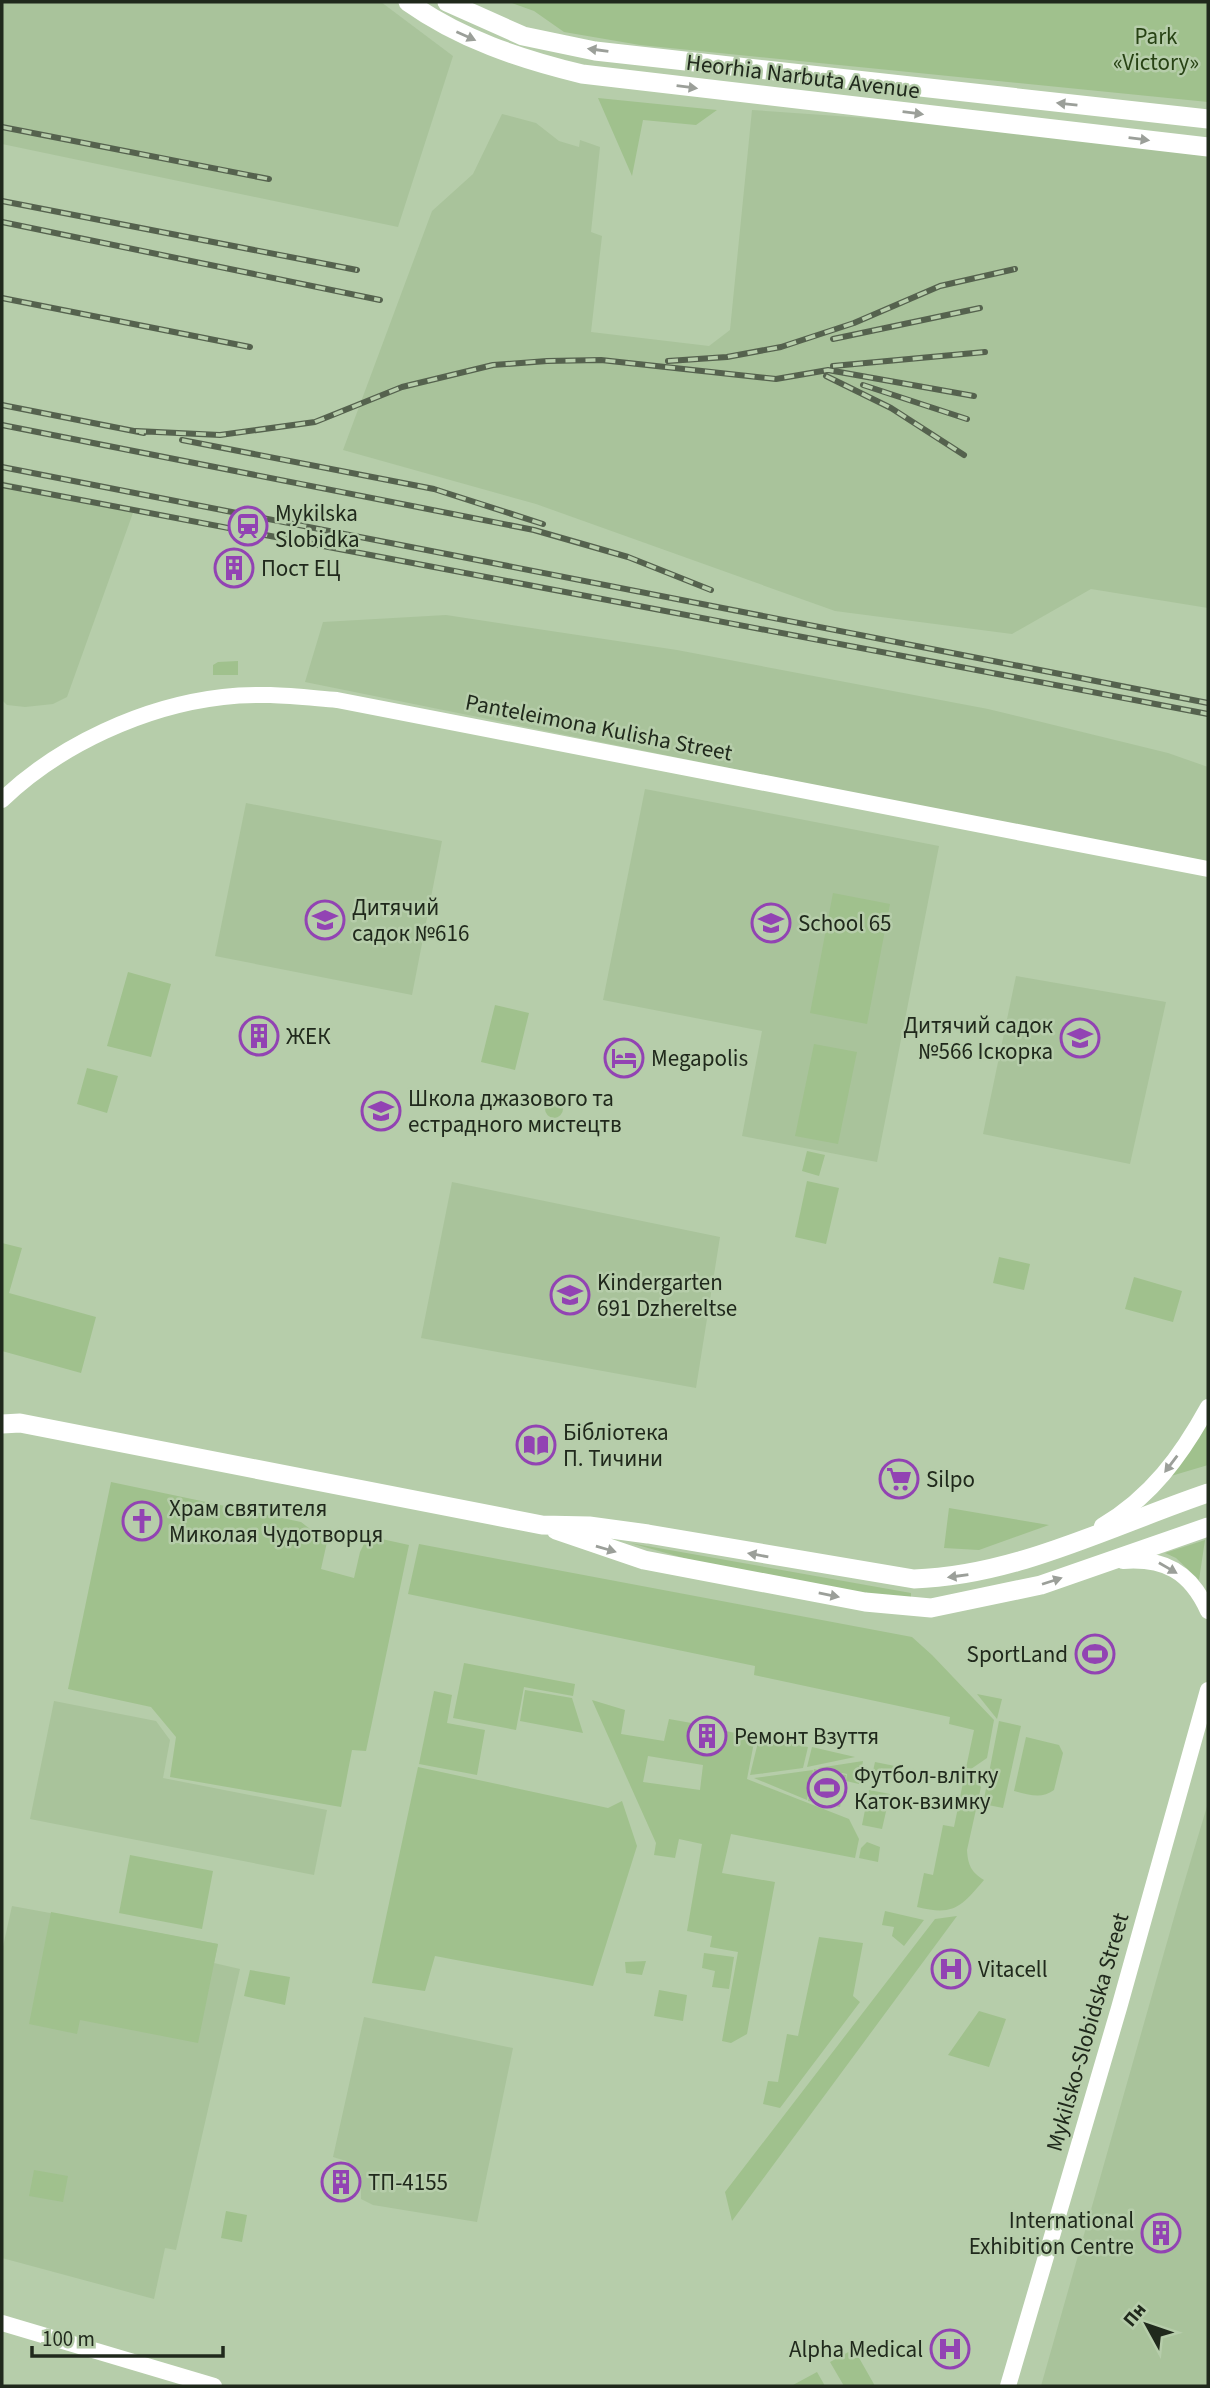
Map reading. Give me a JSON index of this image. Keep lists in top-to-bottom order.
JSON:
{
  "streets": {
    "main road": ["Heorhia Narbuta Avenue"],
    "street": ["Panteleimona Kulisha Street", "Mykilsko-Slobidska Street"]
  },
  "parks": ["Park «Victory»"],
  "places": {
    "station": ["Mykilska Slobidka"],
    "building": [
      "Пост ЕЦ",
      "ЖЕК",
      "Ремонт Взуття",
      "ТП-4155",
      "International Exhibition Centre"
    ],
    "school or university": [
      "Дитячий садок №616",
      "School 65",
      "Дитячий садок №566 Іскорка",
      "Школа джазового та естрадного мистецтв",
      "Kindergarten 691 Dzhereltse"
    ],
    "hotel": ["Megapolis"],
    "library": ["Бібліотека П. Тичини"],
    "supermarket": ["Silpo"],
    "church": ["Храм святителя Миколая Чудотворця"],
    "sports": ["SportLand", "Футбол-влітку Каток-взимку"],
    "hospital": ["Vitacell", "Alpha Medical"]
  },
  "scale_bar": "100 m",
  "north": "top left"
}
